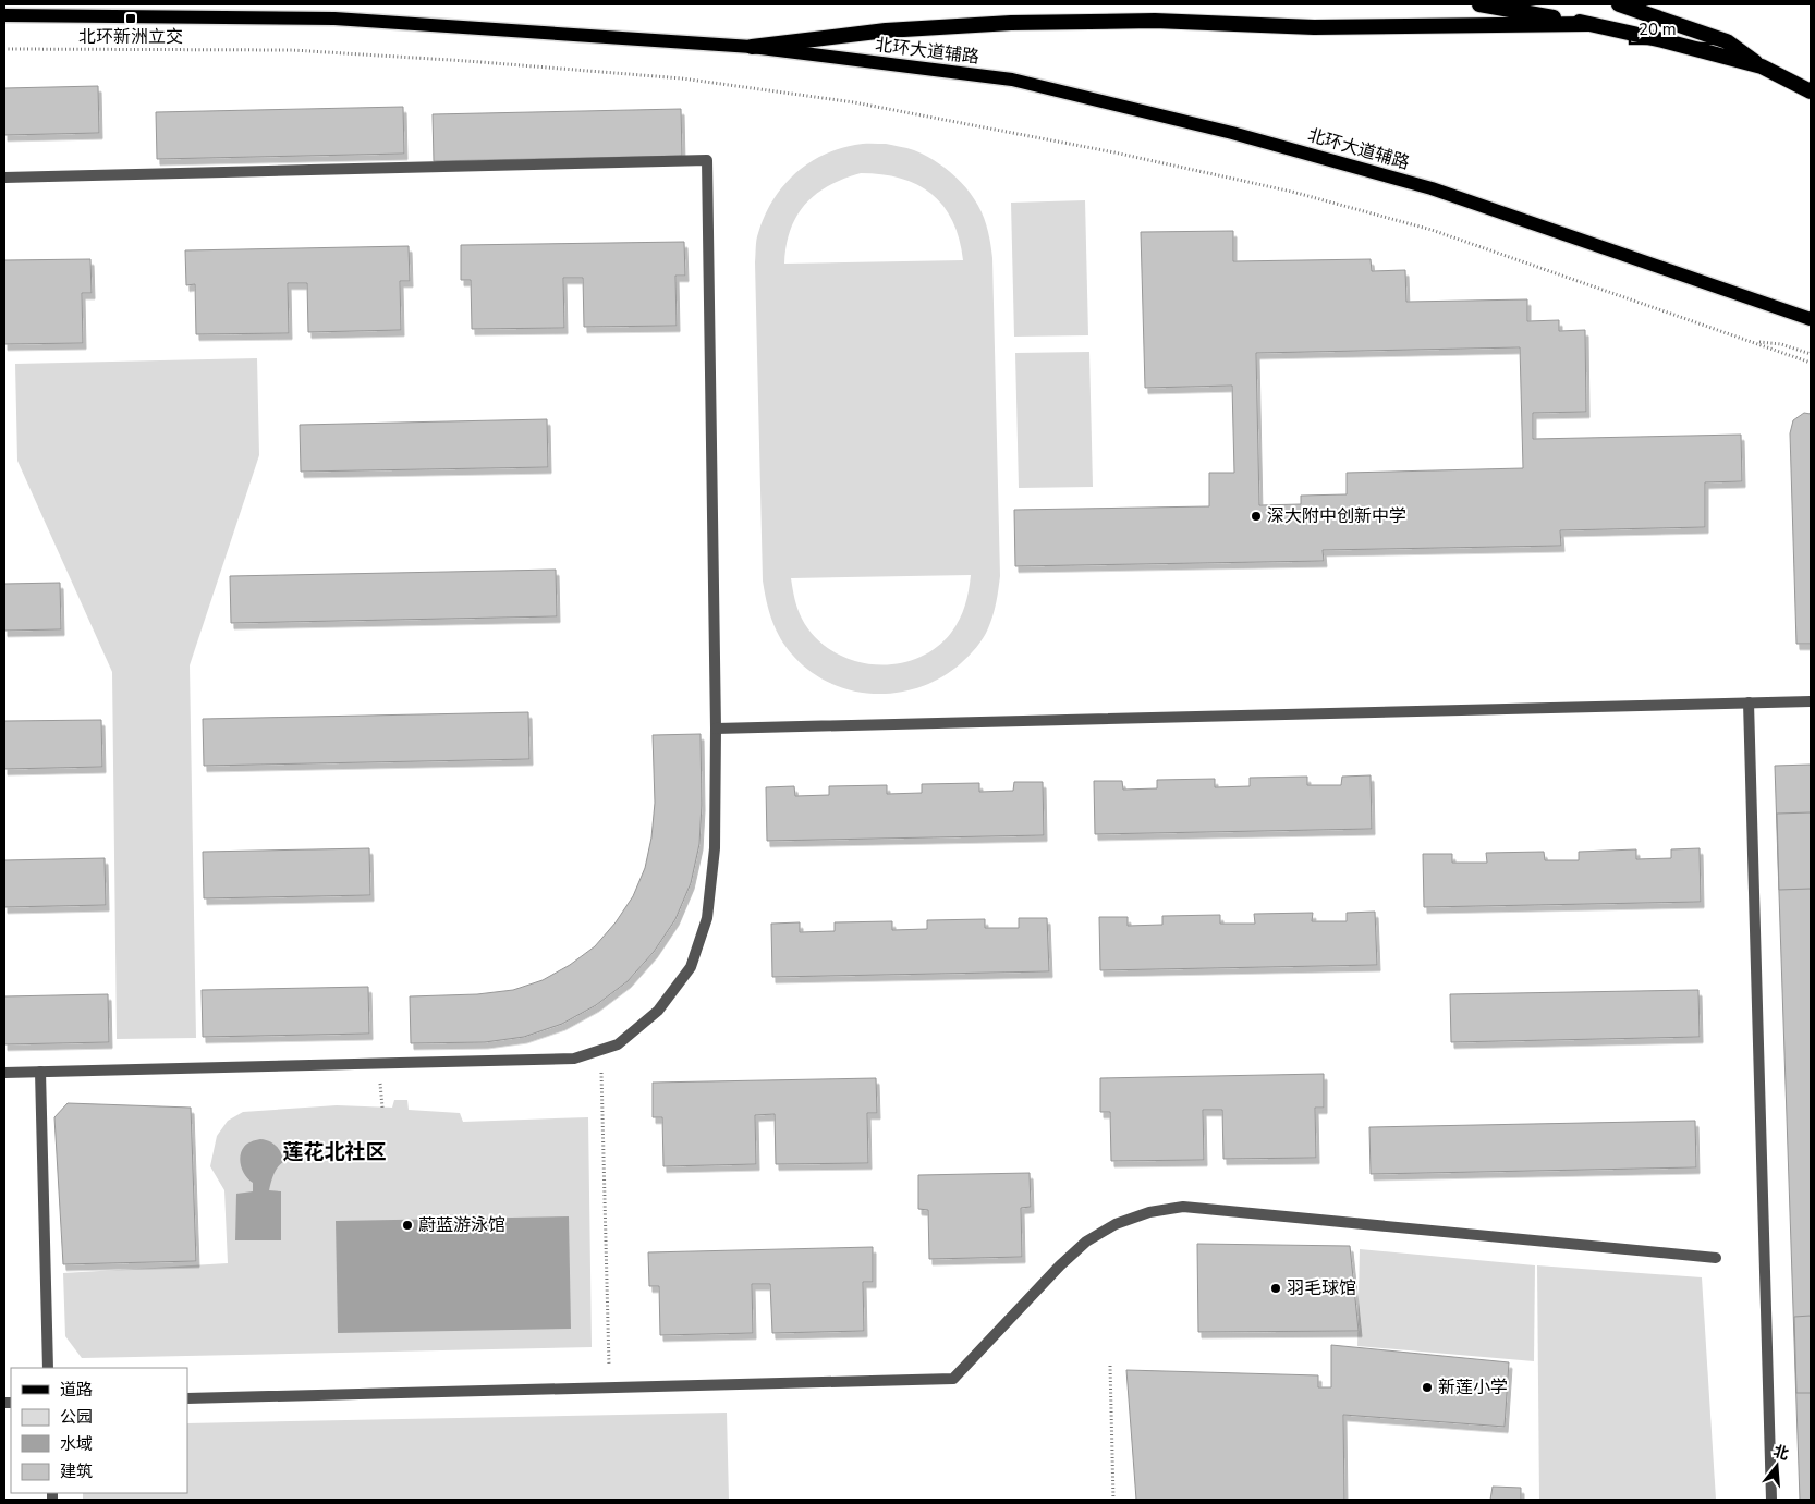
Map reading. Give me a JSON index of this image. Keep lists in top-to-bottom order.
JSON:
{
  "streets": {
    "main road": ["北环大道辅路"]
  },
  "districts": ["莲花北社区"],
  "places": {
    "transit": ["北环新洲立交"],
    "other": [
      "深大附中创新中学",
      "蔚蓝游泳馆",
      "羽毛球馆",
      "新莲小学"
    ]
  },
  "legend": [
    "道路",
    "公园",
    "水域",
    "建筑"
  ],
  "scale_bar": "20 m",
  "north": "top"
}
